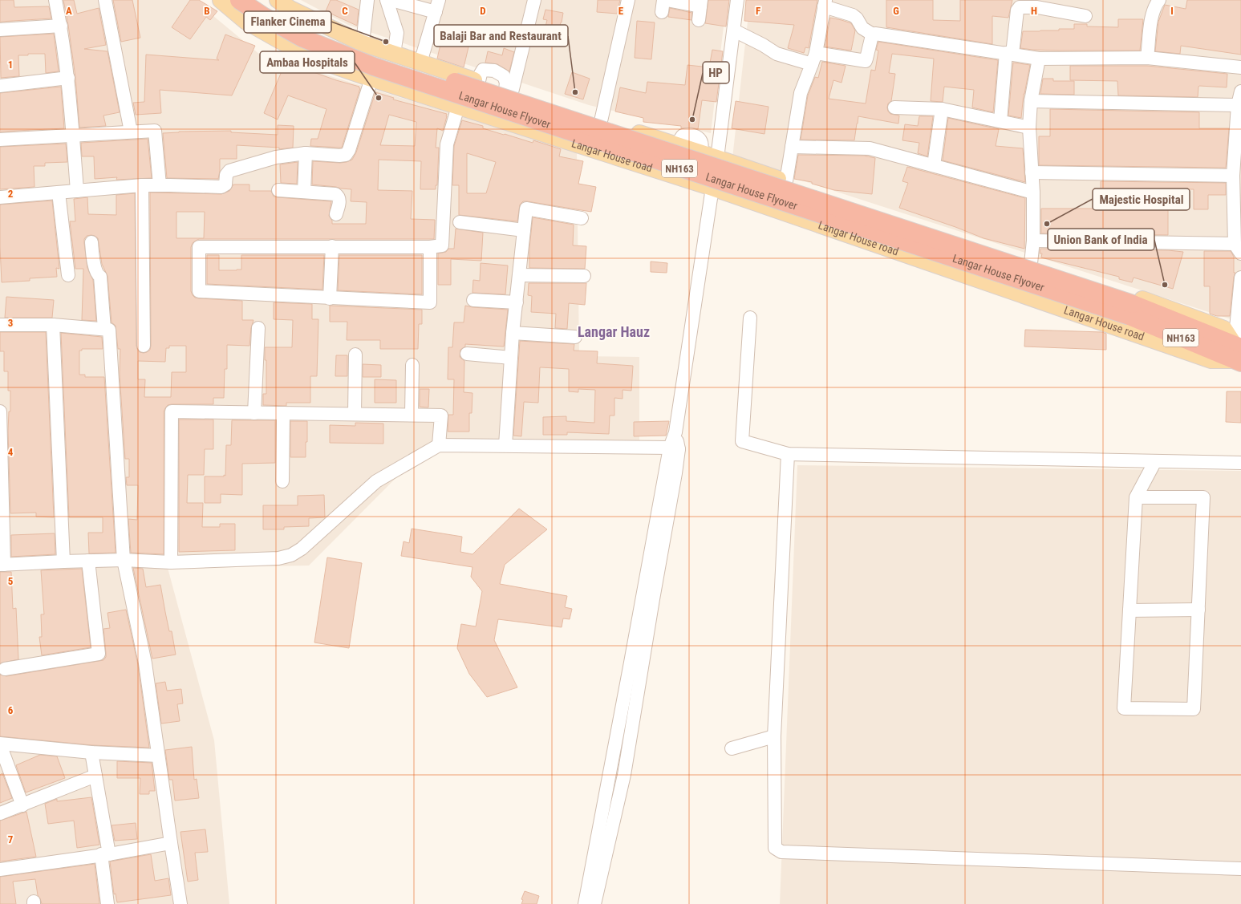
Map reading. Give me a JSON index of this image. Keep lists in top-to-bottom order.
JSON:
{
  "streets": {
    "highway": ["Langar House Flyover", "NH163"],
    "main road": ["Langar House road"]
  },
  "crossings": [
    ["Langar House Flyover", "Langar House road"]
  ],
  "districts": ["Langar Hauz"],
  "places": [
    "Flanker Cinema",
    "Balaji Bar and Restaurant",
    "Ambaa Hospitals",
    "HP",
    "Majestic Hospital",
    "Union Bank of India"
  ],
  "grid": {
    "columns": [
      "A",
      "B",
      "C",
      "D",
      "E",
      "F",
      "G",
      "H",
      "I"
    ],
    "rows": [
      "1",
      "2",
      "3",
      "4",
      "5",
      "6",
      "7"
    ]
  }
}
